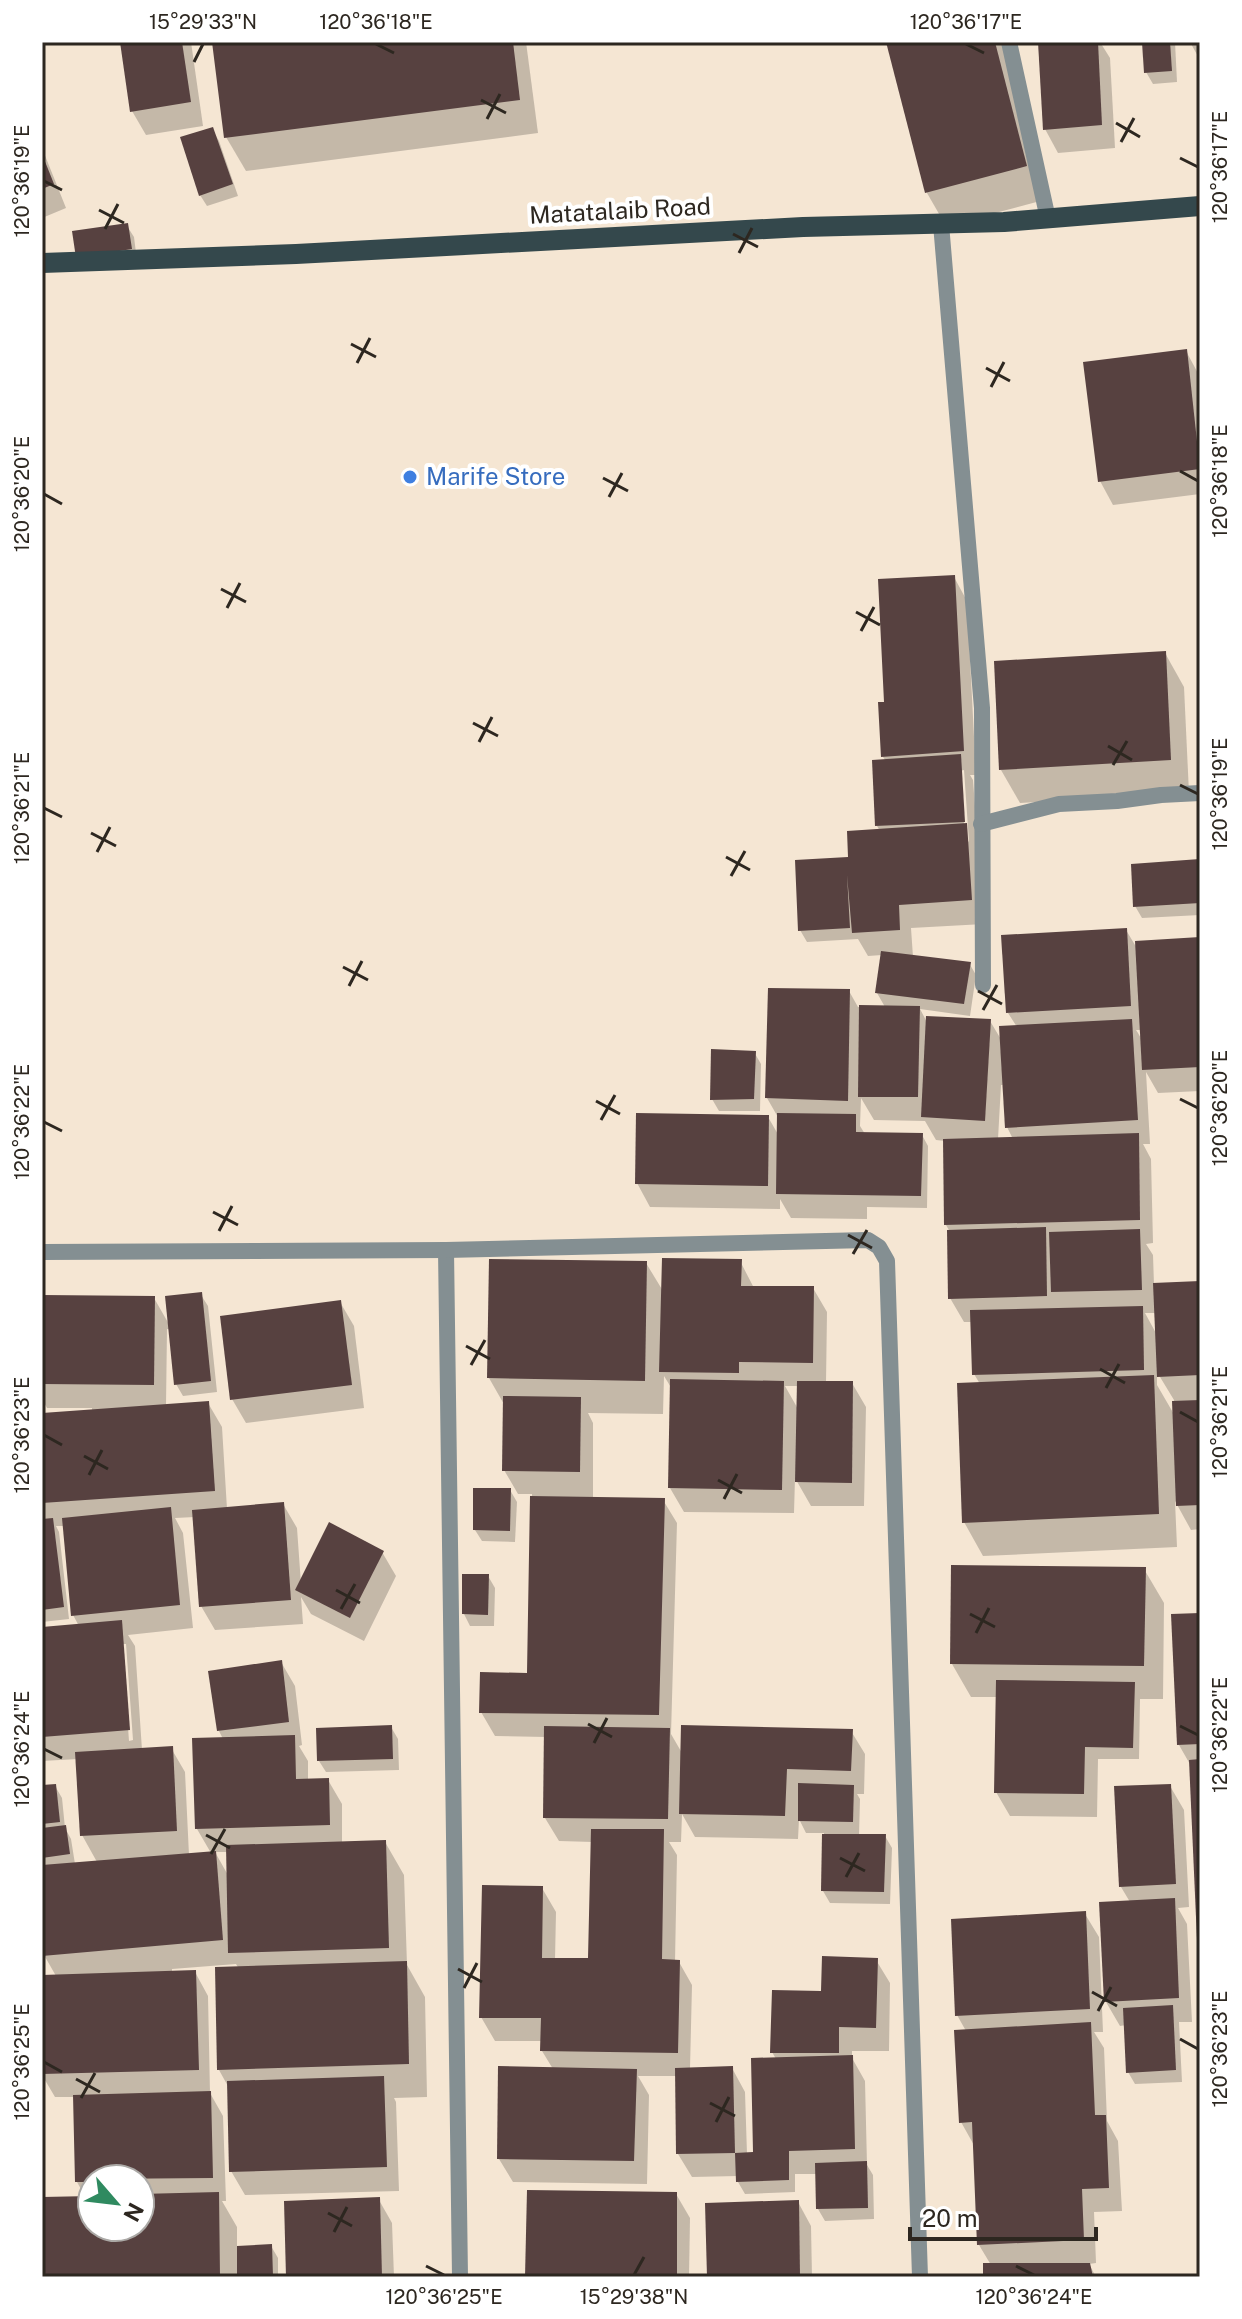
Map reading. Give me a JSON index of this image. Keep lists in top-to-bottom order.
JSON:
{
  "streets": {
    "main road": ["Matatalaib Road"]
  },
  "places": ["Marife Store"],
  "scale_bar": "20 m",
  "north": "bottom right",
  "coordinates": [
    "15°29'33\"N",
    "120°36'18\"E",
    "120°36'17\"E",
    "120°36'19\"E",
    "120°36'20\"E",
    "120°36'21\"E",
    "120°36'22\"E",
    "120°36'23\"E",
    "120°36'24\"E",
    "120°36'25\"E",
    "15°29'38\"N"
  ]
}
